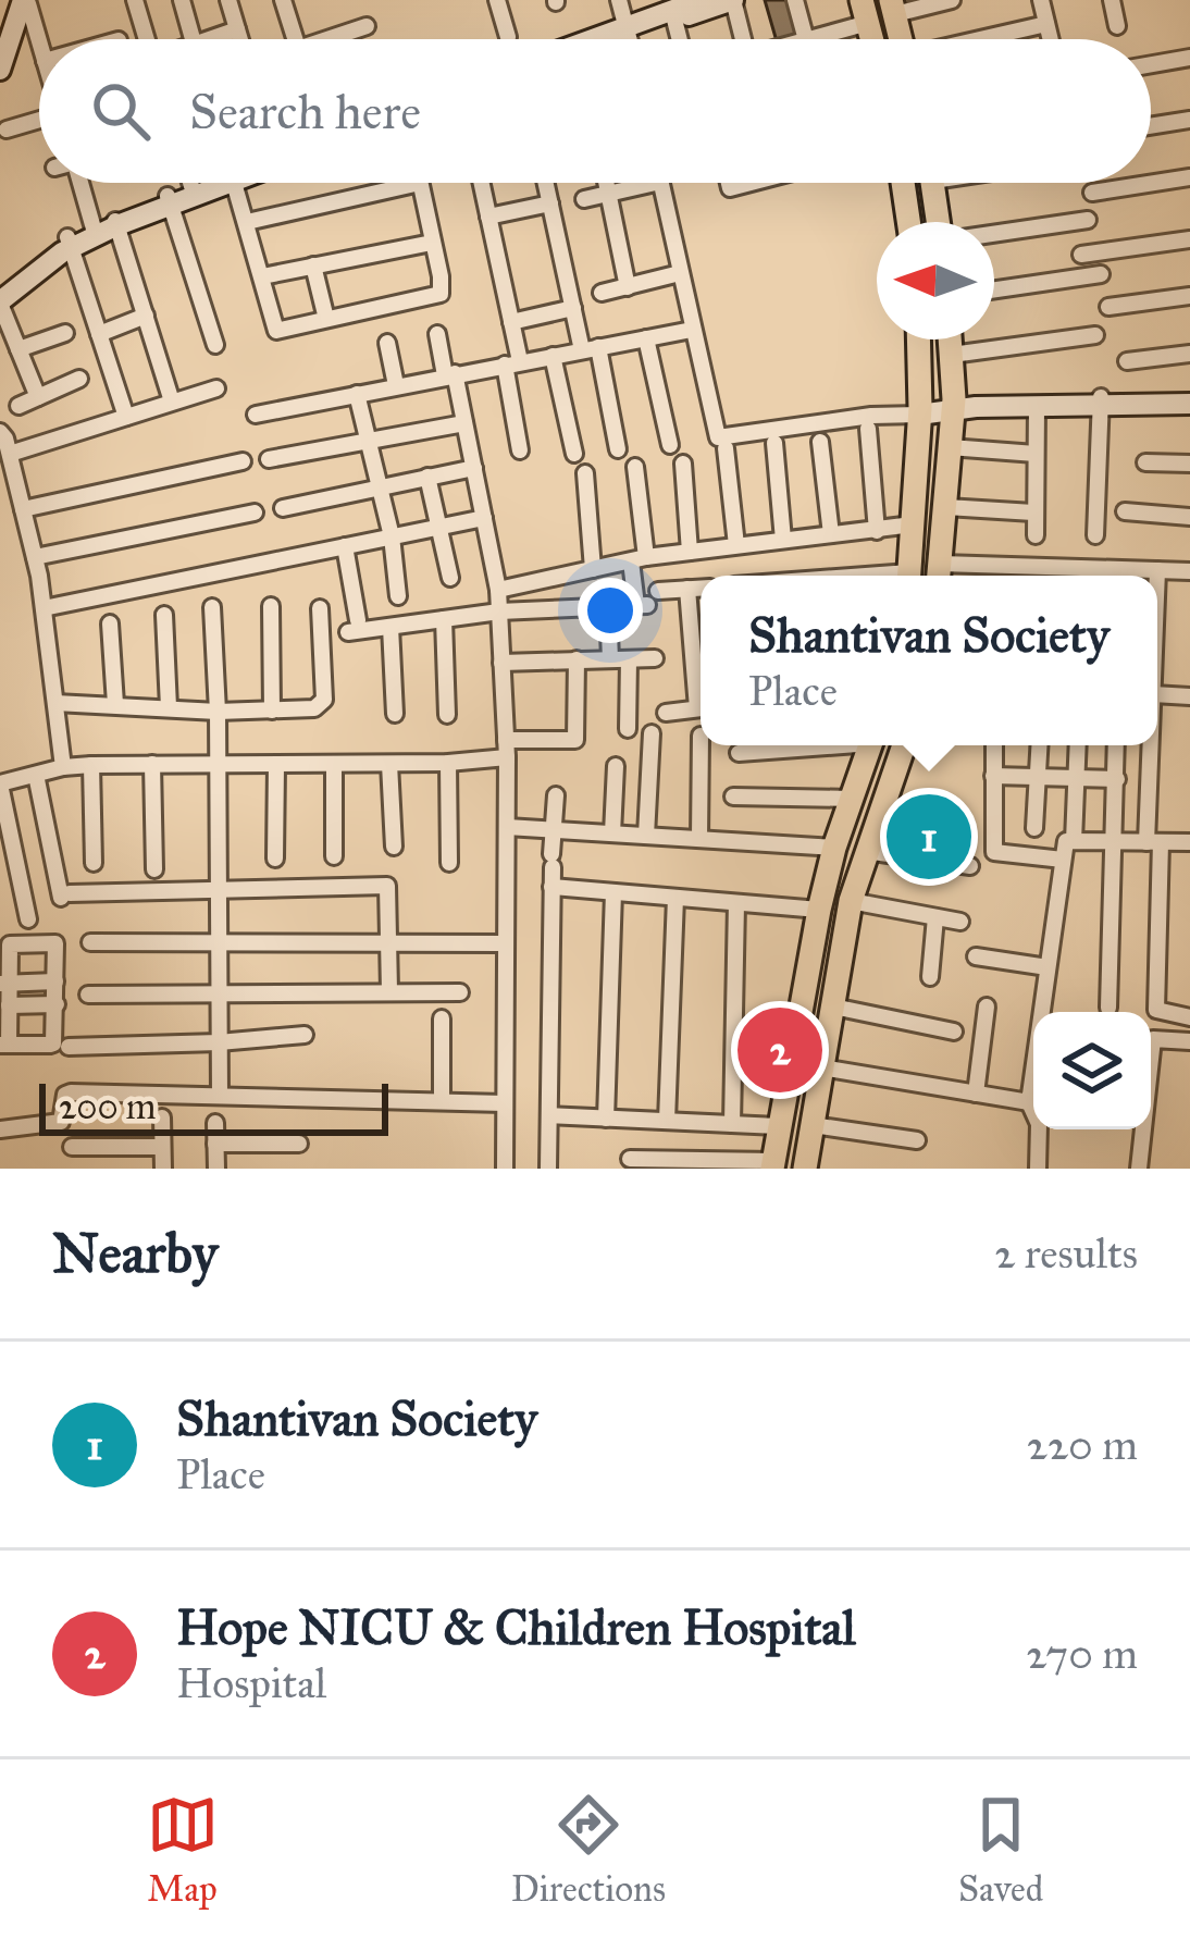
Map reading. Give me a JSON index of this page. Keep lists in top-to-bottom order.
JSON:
{
  "scale_bar": "200 m",
  "north": "left",
  "page": {
    "search": "Search here",
    "popup": ["Shantivan Society", "Place"],
    "pins": ["1", "2"],
    "scale": "200 m",
    "heading": ["Nearby", "2 results"],
    "list": [
      {
        "mark": "1",
        "name": "Shantivan Society",
        "note": "Place",
        "value": "220 m"
      },
      {
        "mark": "2",
        "name": "Hope NICU & Children Hospital",
        "note": "Hospital",
        "value": "270 m"
      }
    ],
    "nav": ["Map", "Directions", "Saved"]
  }
}
